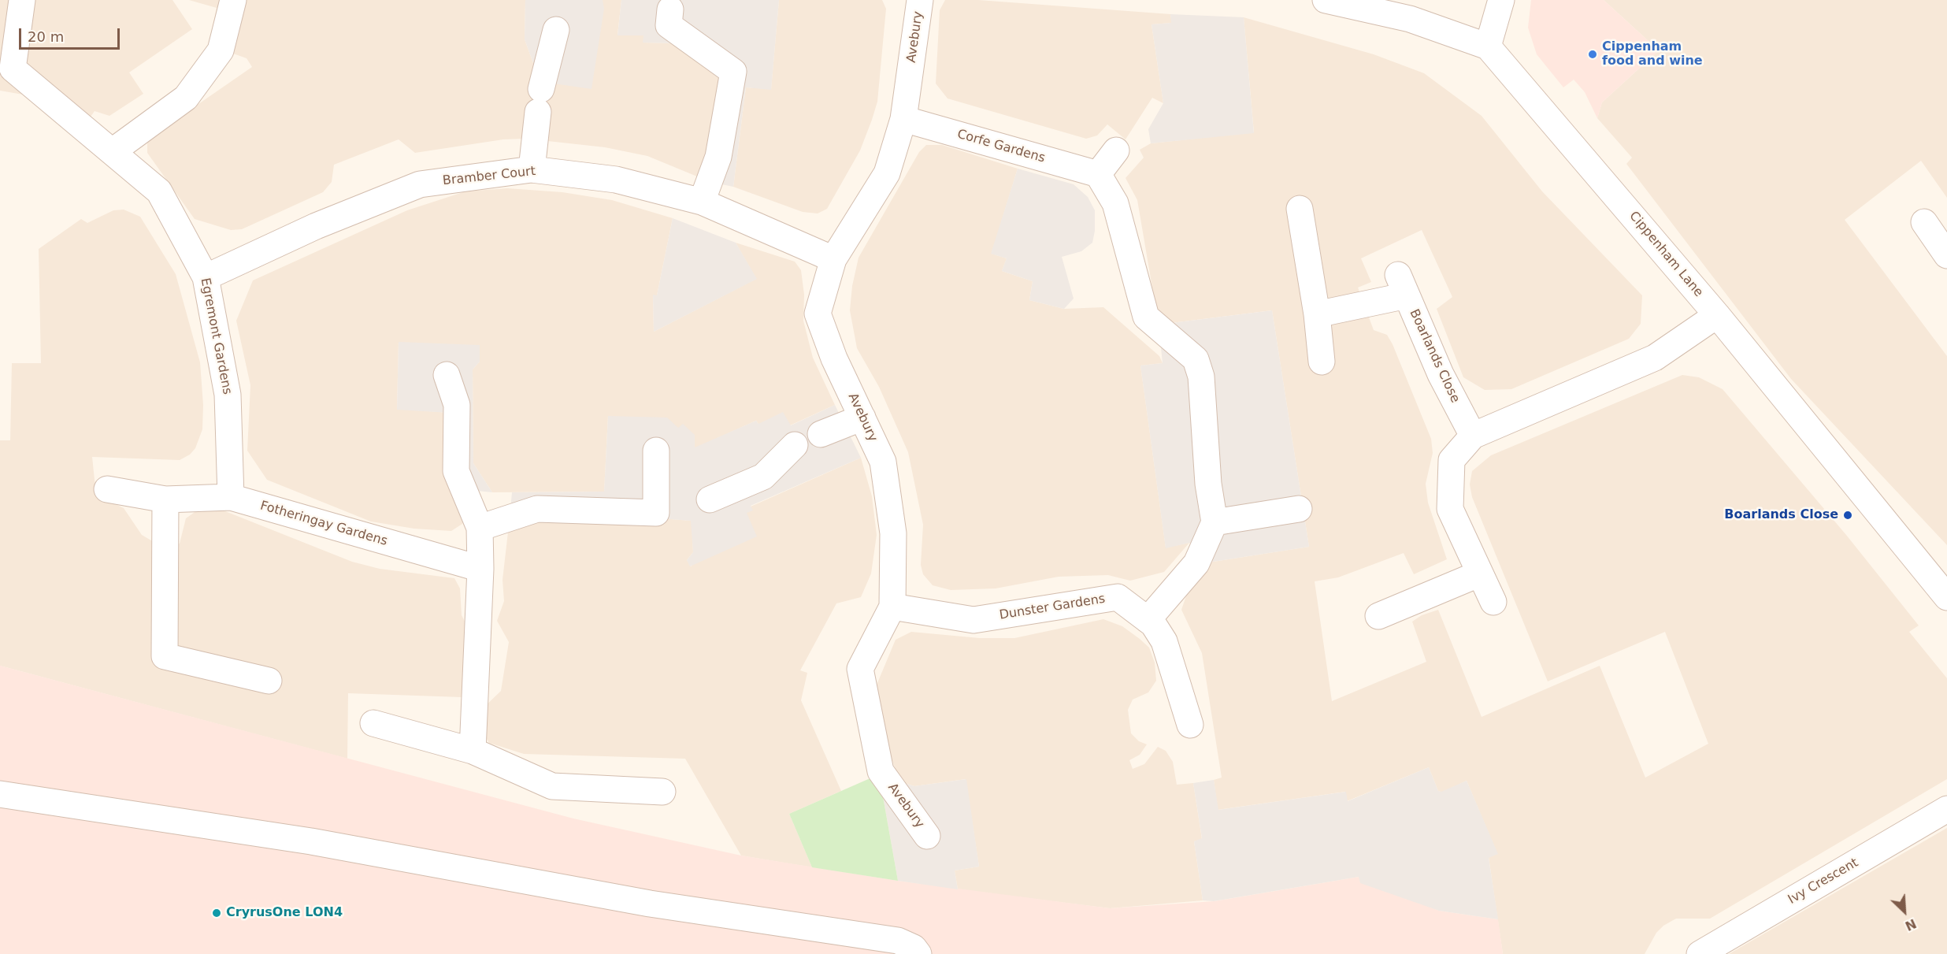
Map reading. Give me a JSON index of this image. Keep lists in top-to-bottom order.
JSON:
{
  "streets": {
    "street": [
      "Avebury",
      "Corfe Gardens",
      "Bramber Court",
      "Cippenham Lane",
      "Egremont Gardens",
      "Boarlands Close",
      "Fotheringay Gardens",
      "Dunster Gardens",
      "Ivy Crescent"
    ]
  },
  "crossings": [
    ["Avebury", "Corfe Gardens"],
    ["Avebury", "Bramber Court"],
    ["Avebury", "Dunster Gardens"],
    ["Bramber Court", "Egremont Gardens"],
    ["Egremont Gardens", "Fotheringay Gardens"]
  ],
  "places": ["Cippenham food and wine", "Boarlands Close", "CryrusOne LON4"],
  "scale_bar": "20 m",
  "north": "bottom right"
}
